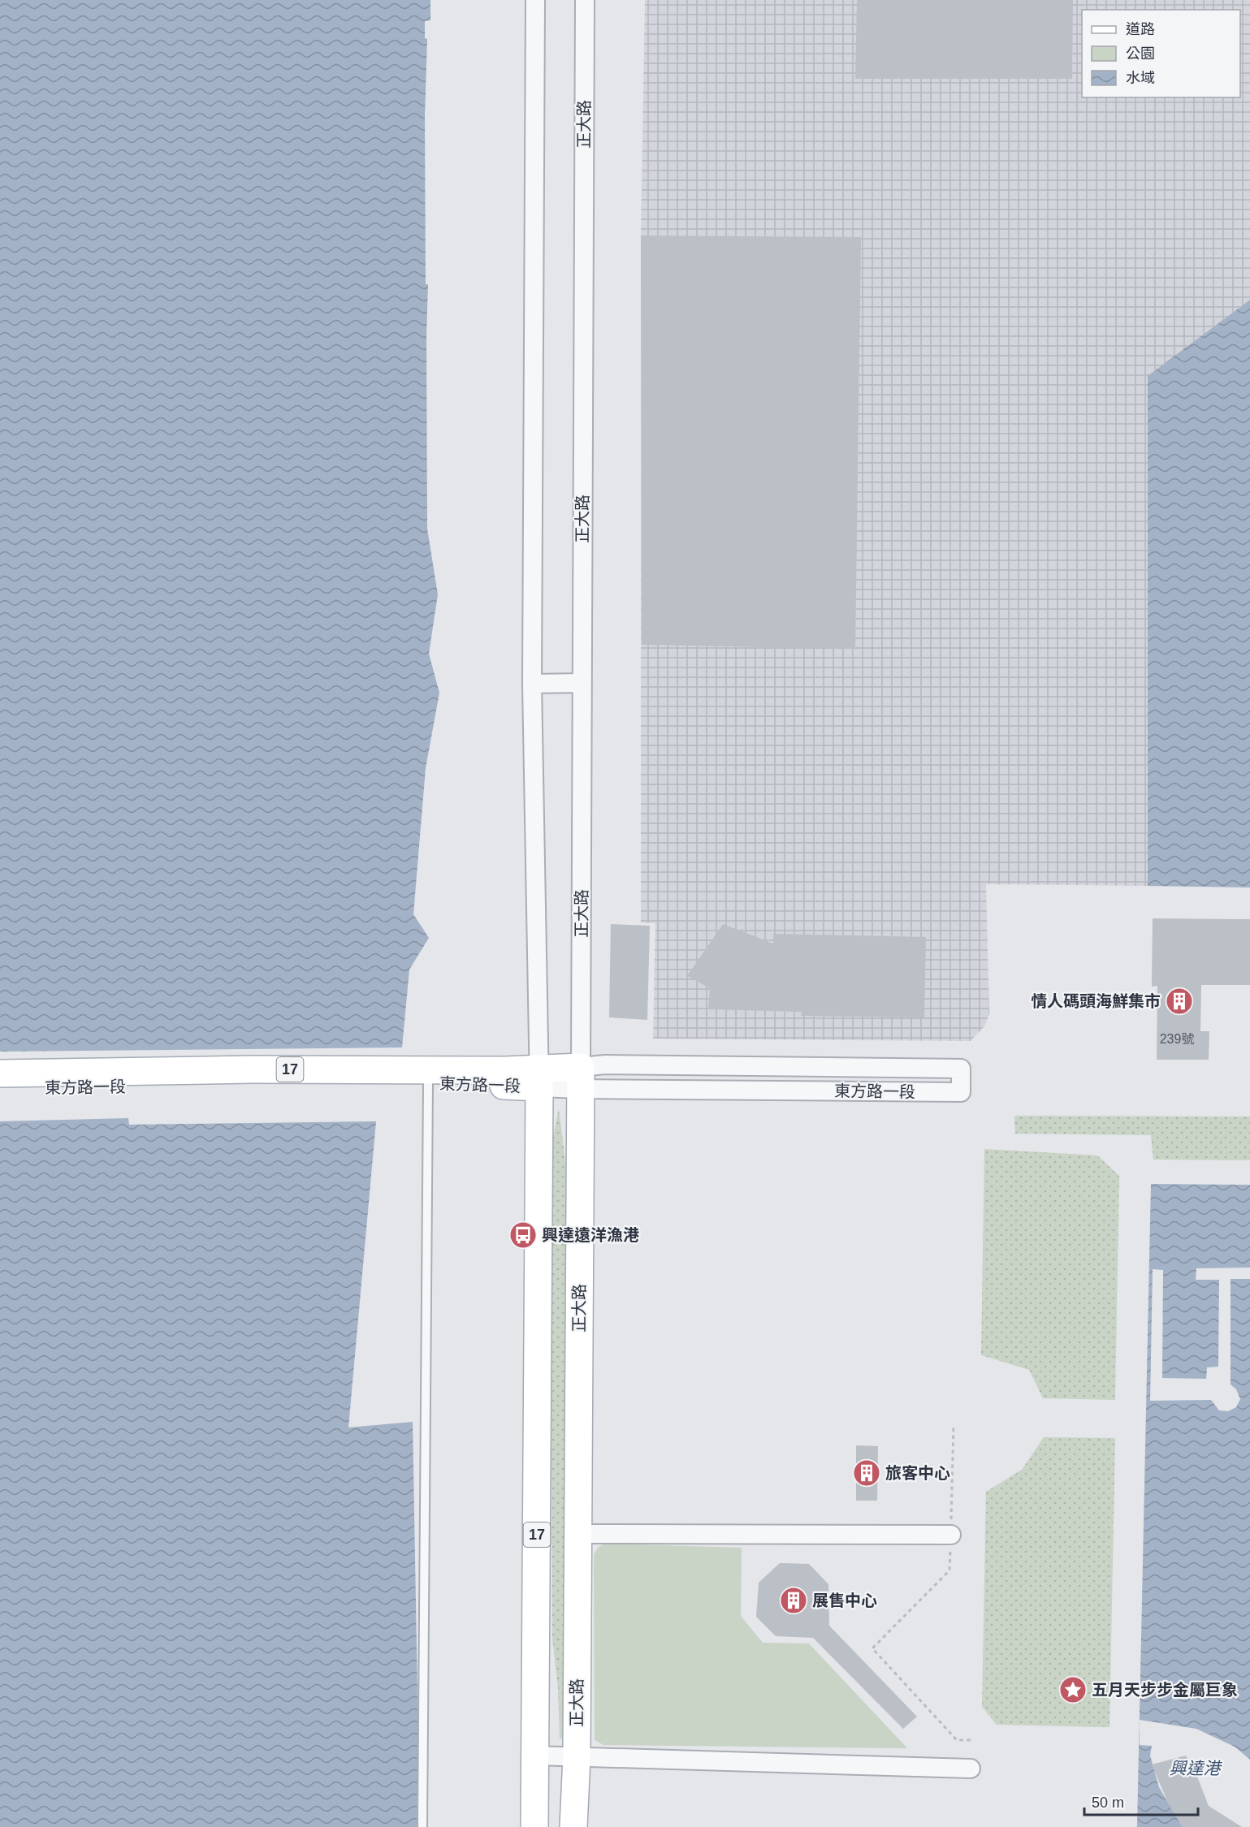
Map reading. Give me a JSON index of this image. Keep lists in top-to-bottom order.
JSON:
{
  "streets": {
    "main road": ["正大路", "17", "東方路一段"]
  },
  "crossings": [
    ["正大路", "東方路一段"],
    ["17", "東方路一段"]
  ],
  "water": ["興達港"],
  "places": {
    "building": ["情人碼頭海鮮集市", "旅客中心", "展售中心"],
    "bus stop": ["興達遠洋漁港"],
    "place": ["五月天步步金屬巨象"]
  },
  "house_numbers": ["239號"],
  "legend": ["道路", "公園", "水域"],
  "scale_bar": "50 m"
}
